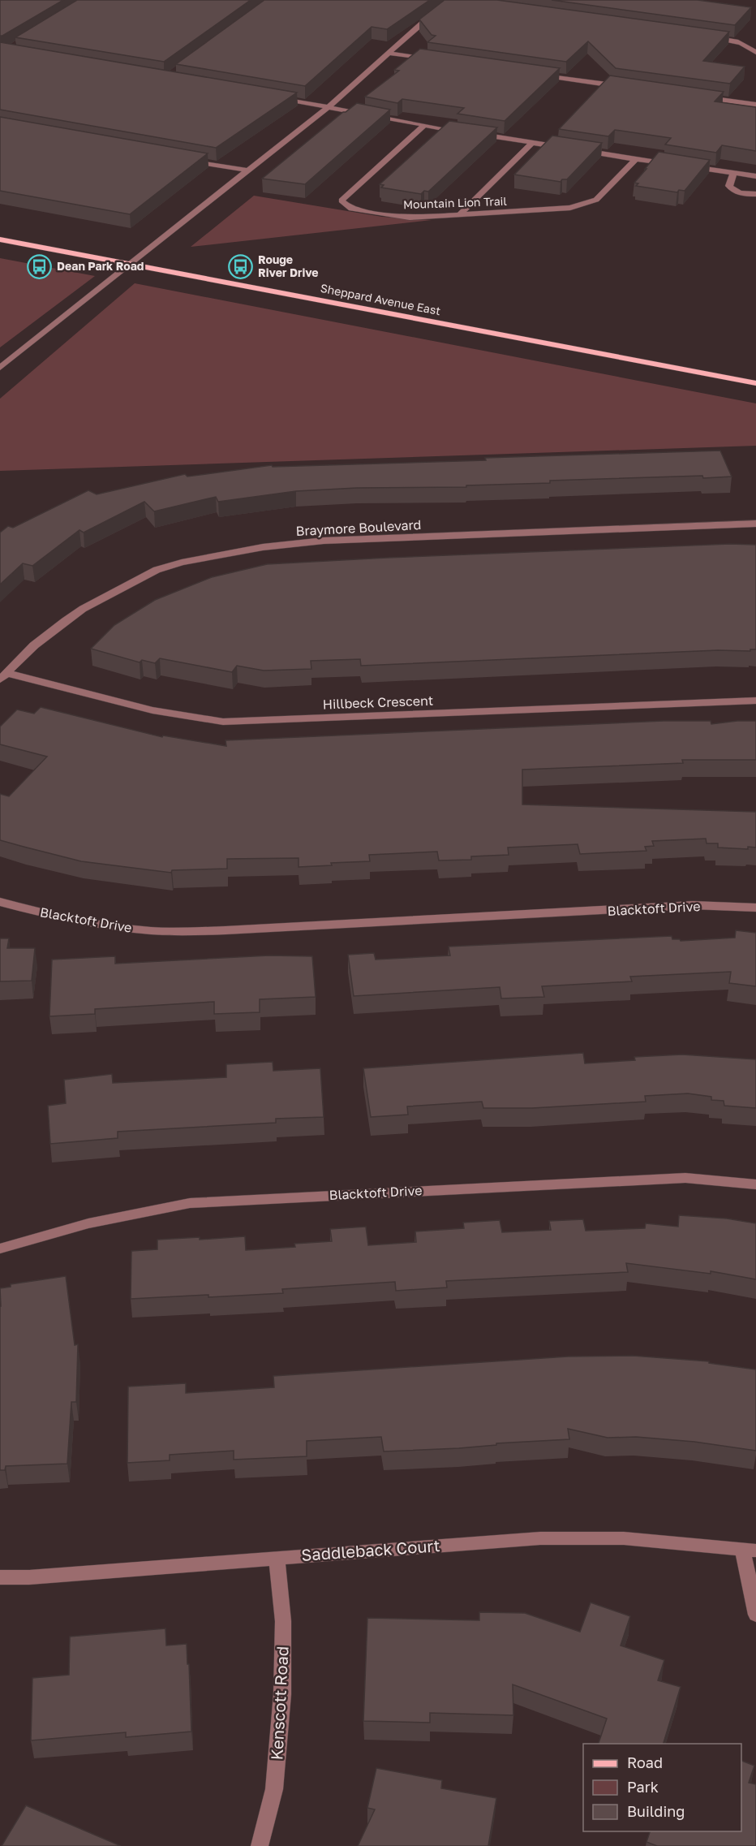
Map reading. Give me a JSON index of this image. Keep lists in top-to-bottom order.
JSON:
{
  "streets": {
    "main road": ["Sheppard Avenue East"],
    "street": [
      "Mountain Lion Trail",
      "Braymore Boulevard",
      "Hillbeck Crescent",
      "Blacktoft Drive",
      "Saddleback Court",
      "Kenscott Road"
    ]
  },
  "crossings": [
    ["Braymore Boulevard", "Hillbeck Crescent"],
    ["Saddleback Court", "Kenscott Road"]
  ],
  "places": {
    "bus stop": ["Dean Park Road", "Rouge River Drive"]
  },
  "legend": ["Road", "Park", "Building"]
}
